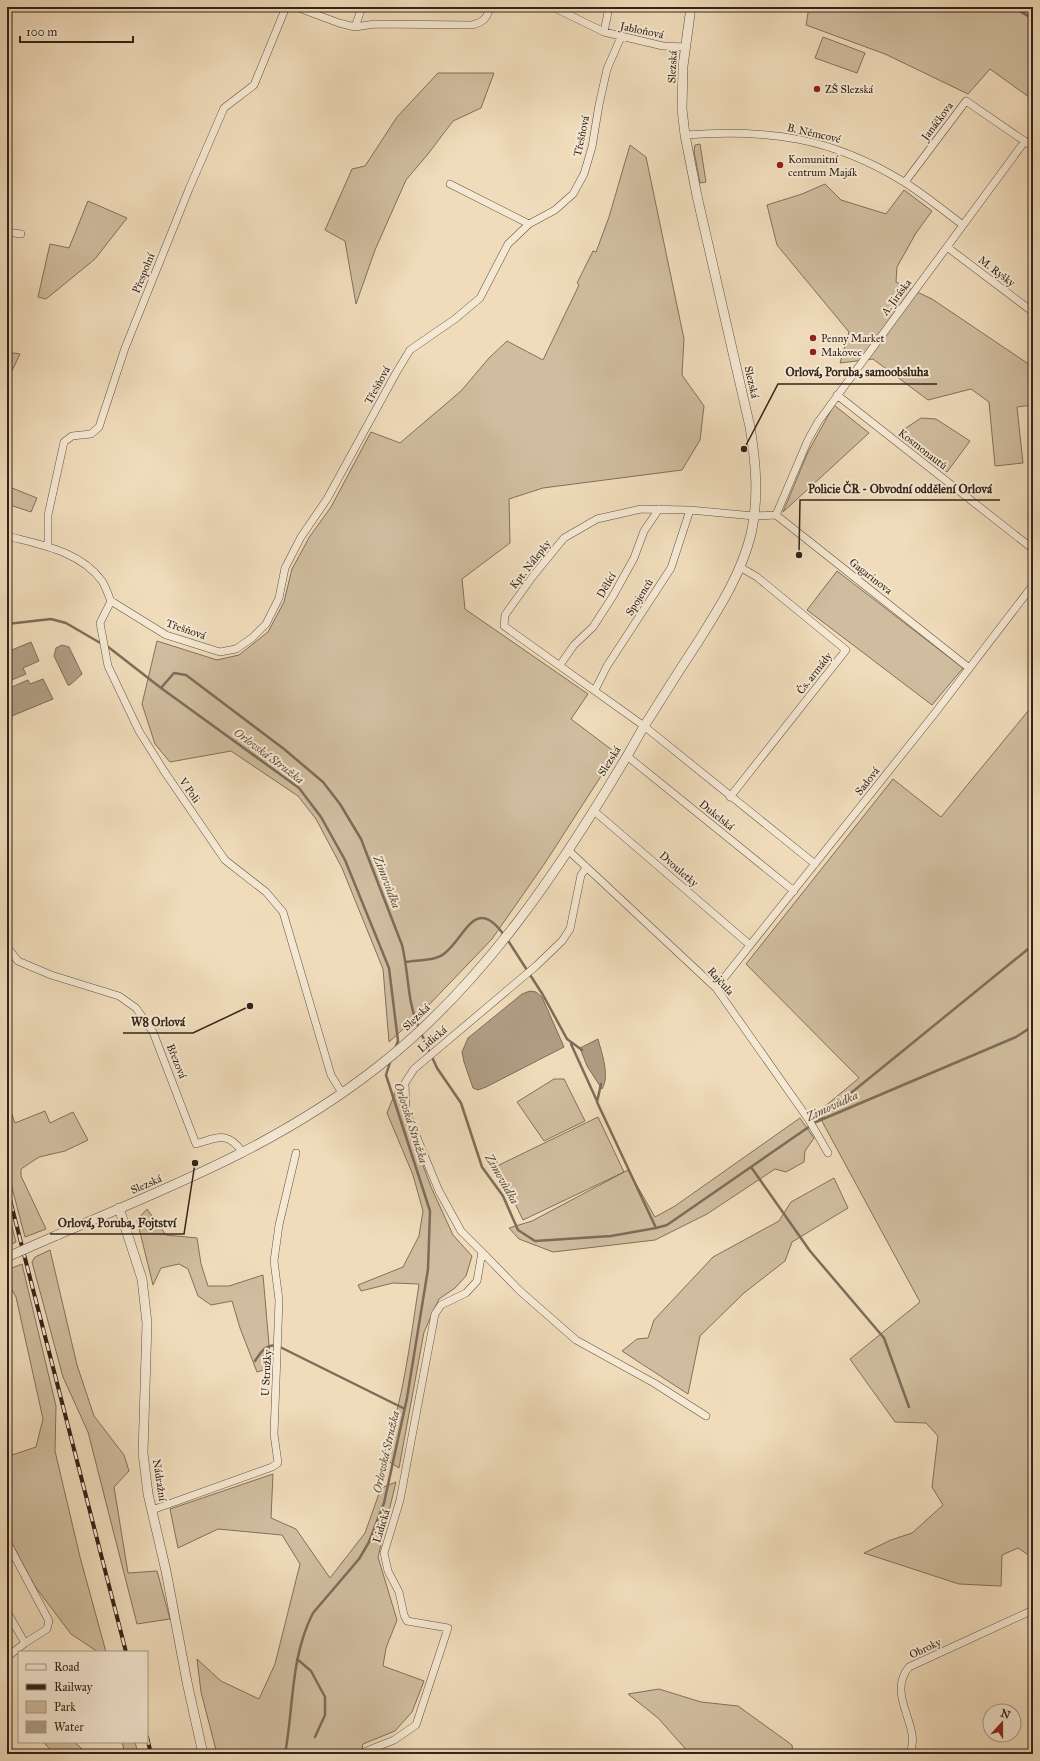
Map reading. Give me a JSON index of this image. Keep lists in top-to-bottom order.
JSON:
{
  "streets": {
    "street": [
      "Jabloňová",
      "Slezská",
      "Janáčkova",
      "B. Němcové",
      "Třešňová",
      "M. Ryšky",
      "Přespolní",
      "A. Jiráska",
      "Kosmonautů",
      "Kpt. Nálepky",
      "Gagarinova",
      "Dělící",
      "Spojenců",
      "Čs. armády",
      "Sadová",
      "V Poli",
      "Dukelská",
      "Dvouletky",
      "Rajčula",
      "Lidická",
      "Březová",
      "U Stružky",
      "Nádražní",
      "Obroky"
    ]
  },
  "crossings": [
    ["Jabloňová", "Slezská"],
    ["Jabloňová", "Třešňová"],
    ["Slezská", "B. Němcové"],
    ["Slezská", "Kpt. Nálepky"],
    ["Slezská", "Čs. armády"],
    ["Slezská", "V Poli"],
    ["Slezská", "Dukelská"],
    ["Slezská", "Dvouletky"],
    ["Slezská", "Rajčula"],
    ["Slezská", "Březová"],
    ["Slezská", "Nádražní"],
    ["Janáčkova", "B. Němcové"],
    ["Janáčkova", "A. Jiráska"],
    ["B. Němcové", "A. Jiráska"],
    ["Třešňová", "V Poli"],
    ["M. Ryšky", "A. Jiráska"],
    ["A. Jiráska", "Kosmonautů"],
    ["A. Jiráska", "Gagarinova"],
    ["Kpt. Nálepky", "Dělící"],
    ["Kpt. Nálepky", "Spojenců"],
    ["Gagarinova", "Sadová"],
    ["Sadová", "Dukelská"],
    ["Sadová", "Dvouletky"],
    ["Sadová", "Rajčula"],
    ["Rajčula", "Lidická"],
    ["U Stružky", "Nádražní"]
  ],
  "water": ["Orlovská Stružka", "Zimovůdka"],
  "places": [
    "ZŠ Slezská",
    "Komunitní centrum Maják",
    "Penny Market",
    "Makovec",
    "Orlová, Poruba, samoobsluha",
    "Policie ČR - Obvodní oddělení Orlová",
    "W8 Orlová",
    "Orlová, Poruba, Fojtství"
  ],
  "legend": [
    "Road",
    "Railway",
    "Park",
    "Water"
  ],
  "scale_bar": "100 m",
  "north": "top"
}
